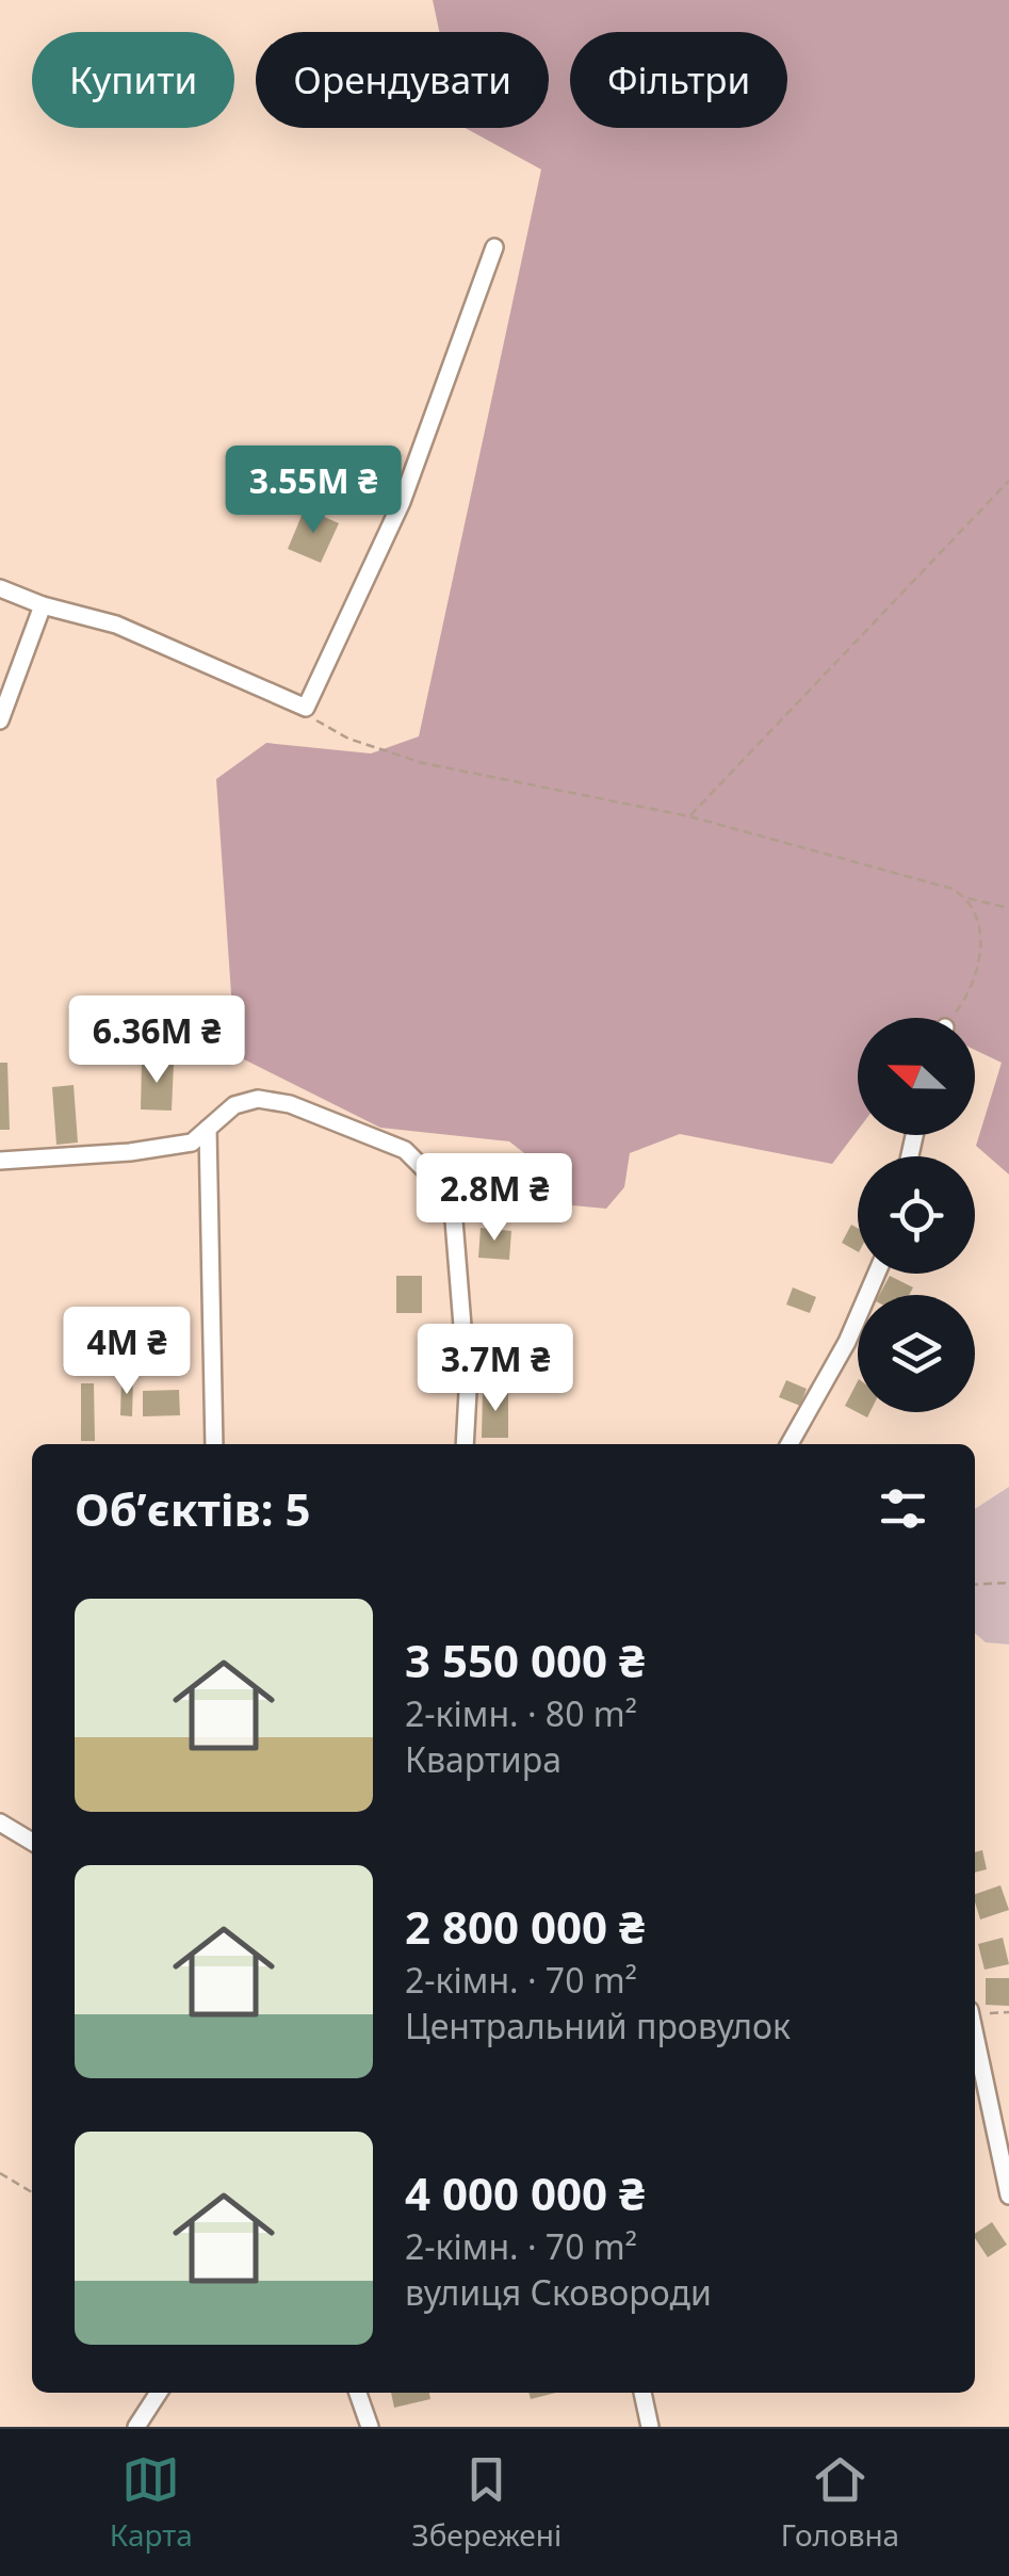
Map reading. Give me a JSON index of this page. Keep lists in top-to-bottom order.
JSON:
{
  "north": "left",
  "page": {
    "chip": ["Купити", "Орендувати", "Фільтри"],
    "price": [
      "3.55M ₴",
      "6.36M ₴",
      "2.8M ₴",
      "4M ₴",
      "3.7M ₴"
    ],
    "heading": "Об’єктів: 5",
    "list": [
      {
        "name": "3 550 000 ₴",
        "note": "2-кімн. · 80 m² · Квартира"
      },
      {
        "name": "2 800 000 ₴",
        "note": "2-кімн. · 70 m² · Центральний провулок"
      },
      {
        "name": "4 000 000 ₴",
        "note": "2-кімн. · 70 m² · вулиця Сковороди"
      }
    ],
    "tabs": ["Карта", "Збережені", "Головна"]
  }
}
